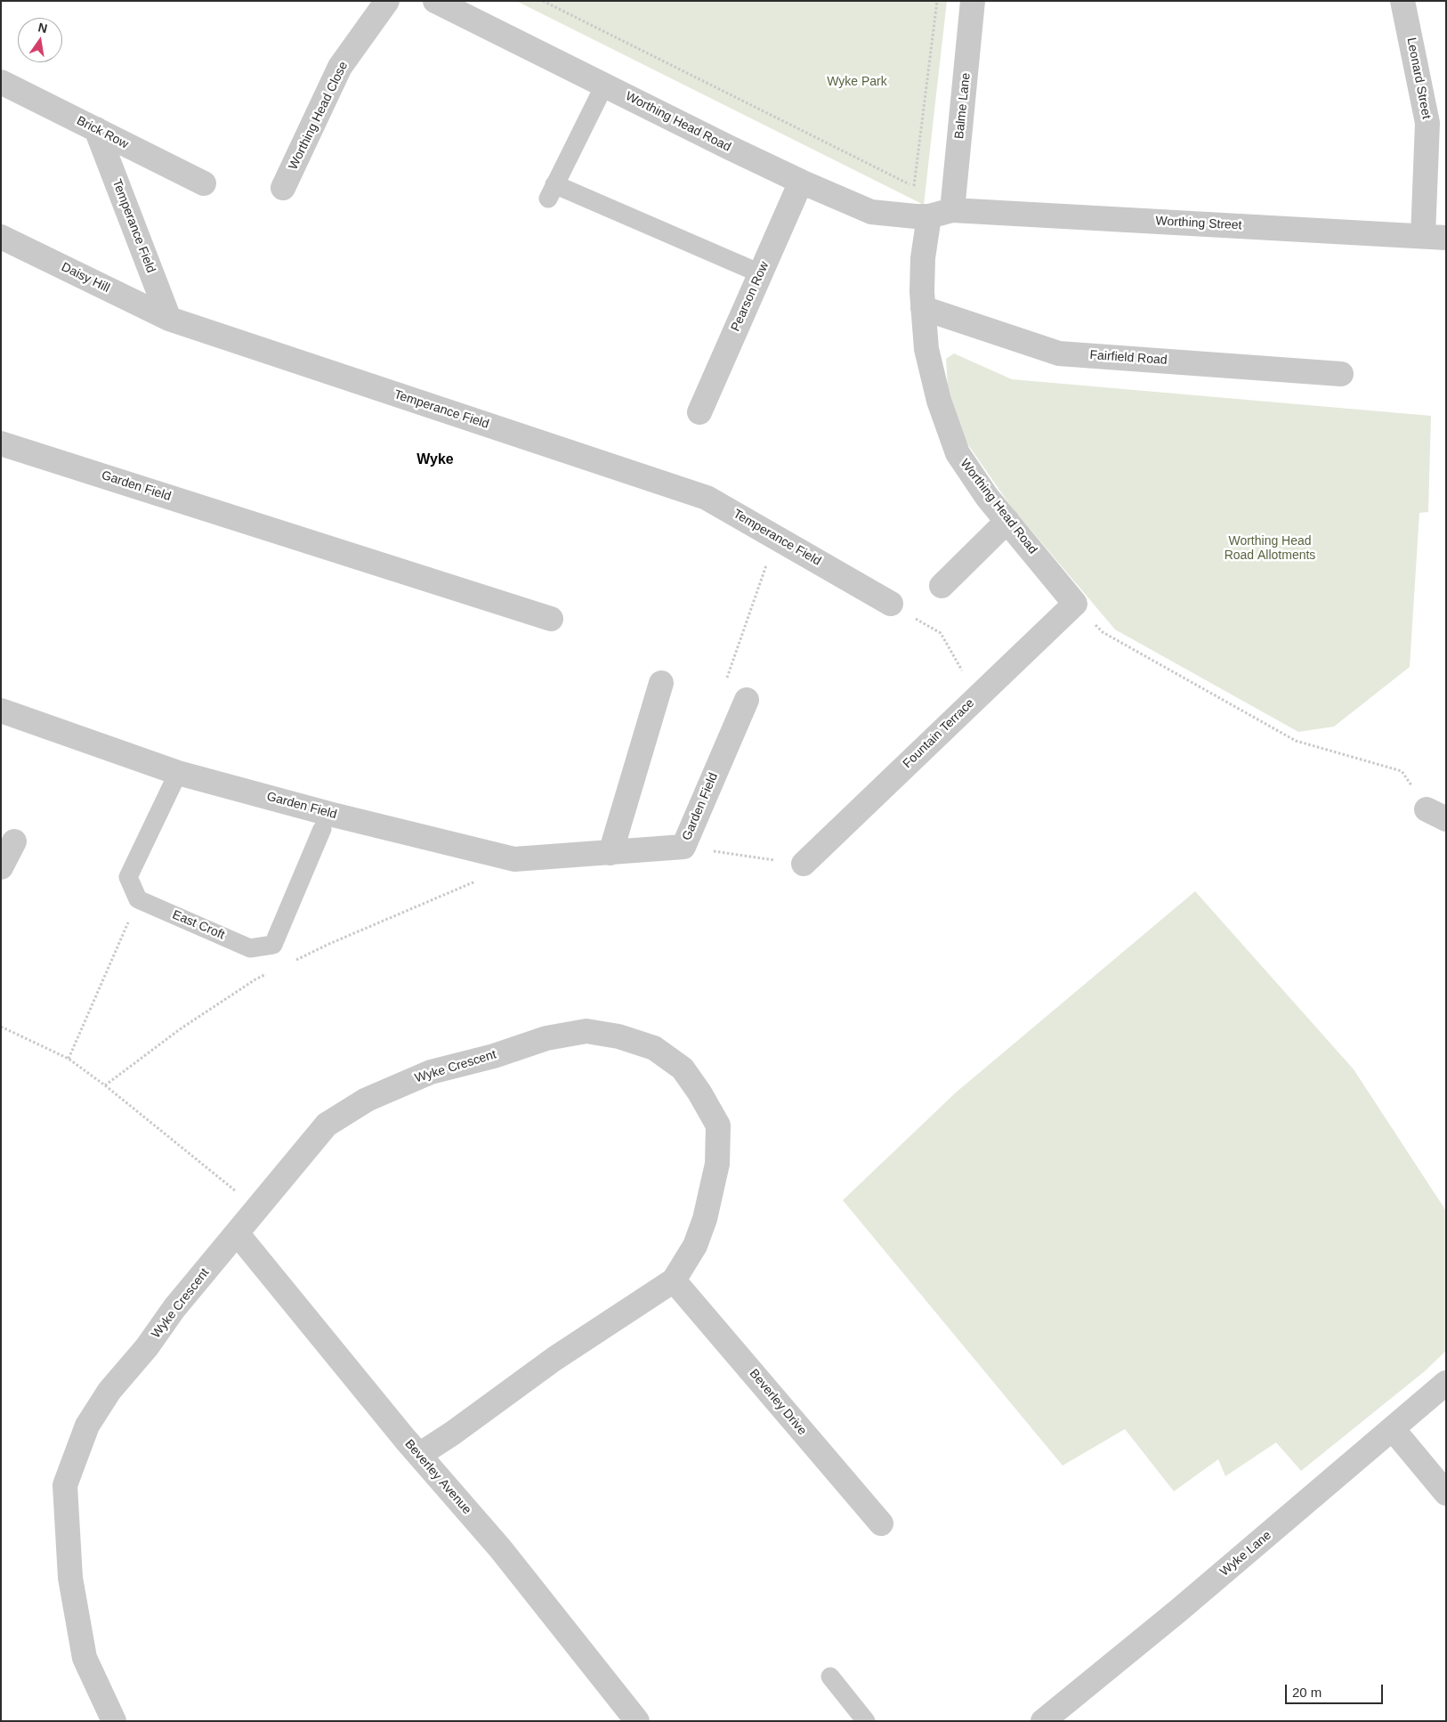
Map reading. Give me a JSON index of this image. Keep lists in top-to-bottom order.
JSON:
{
  "streets": {
    "street": [
      "Leonard Street",
      "Balme Lane",
      "Worthing Head Close",
      "Worthing Head Road",
      "Brick Row",
      "Worthing Street",
      "Temperance Field",
      "Daisy Hill",
      "Pearson Row",
      "Fairfield Road",
      "Garden Field",
      "Fountain Terrace",
      "Wyke Crescent",
      "Beverley Drive",
      "Beverley Avenue",
      "Wyke Lane"
    ],
    "lane": ["East Croft"]
  },
  "crossings": [
    ["Leonard Street", "Worthing Street"],
    ["Balme Lane", "Worthing Head Road"],
    ["Balme Lane", "Worthing Street"],
    ["Worthing Head Road", "Worthing Street"],
    ["Worthing Head Road", "Pearson Row"],
    ["Worthing Head Road", "Fairfield Road"],
    ["Worthing Head Road", "Fountain Terrace"],
    ["Brick Row", "Temperance Field"],
    ["Temperance Field", "Daisy Hill"],
    ["Wyke Crescent", "Beverley Drive"],
    ["Wyke Crescent", "Beverley Avenue"]
  ],
  "districts": ["Wyke"],
  "parks": ["Wyke Park", "Worthing Head Road Allotments"],
  "scale_bar": "20 m",
  "north": "top"
}
